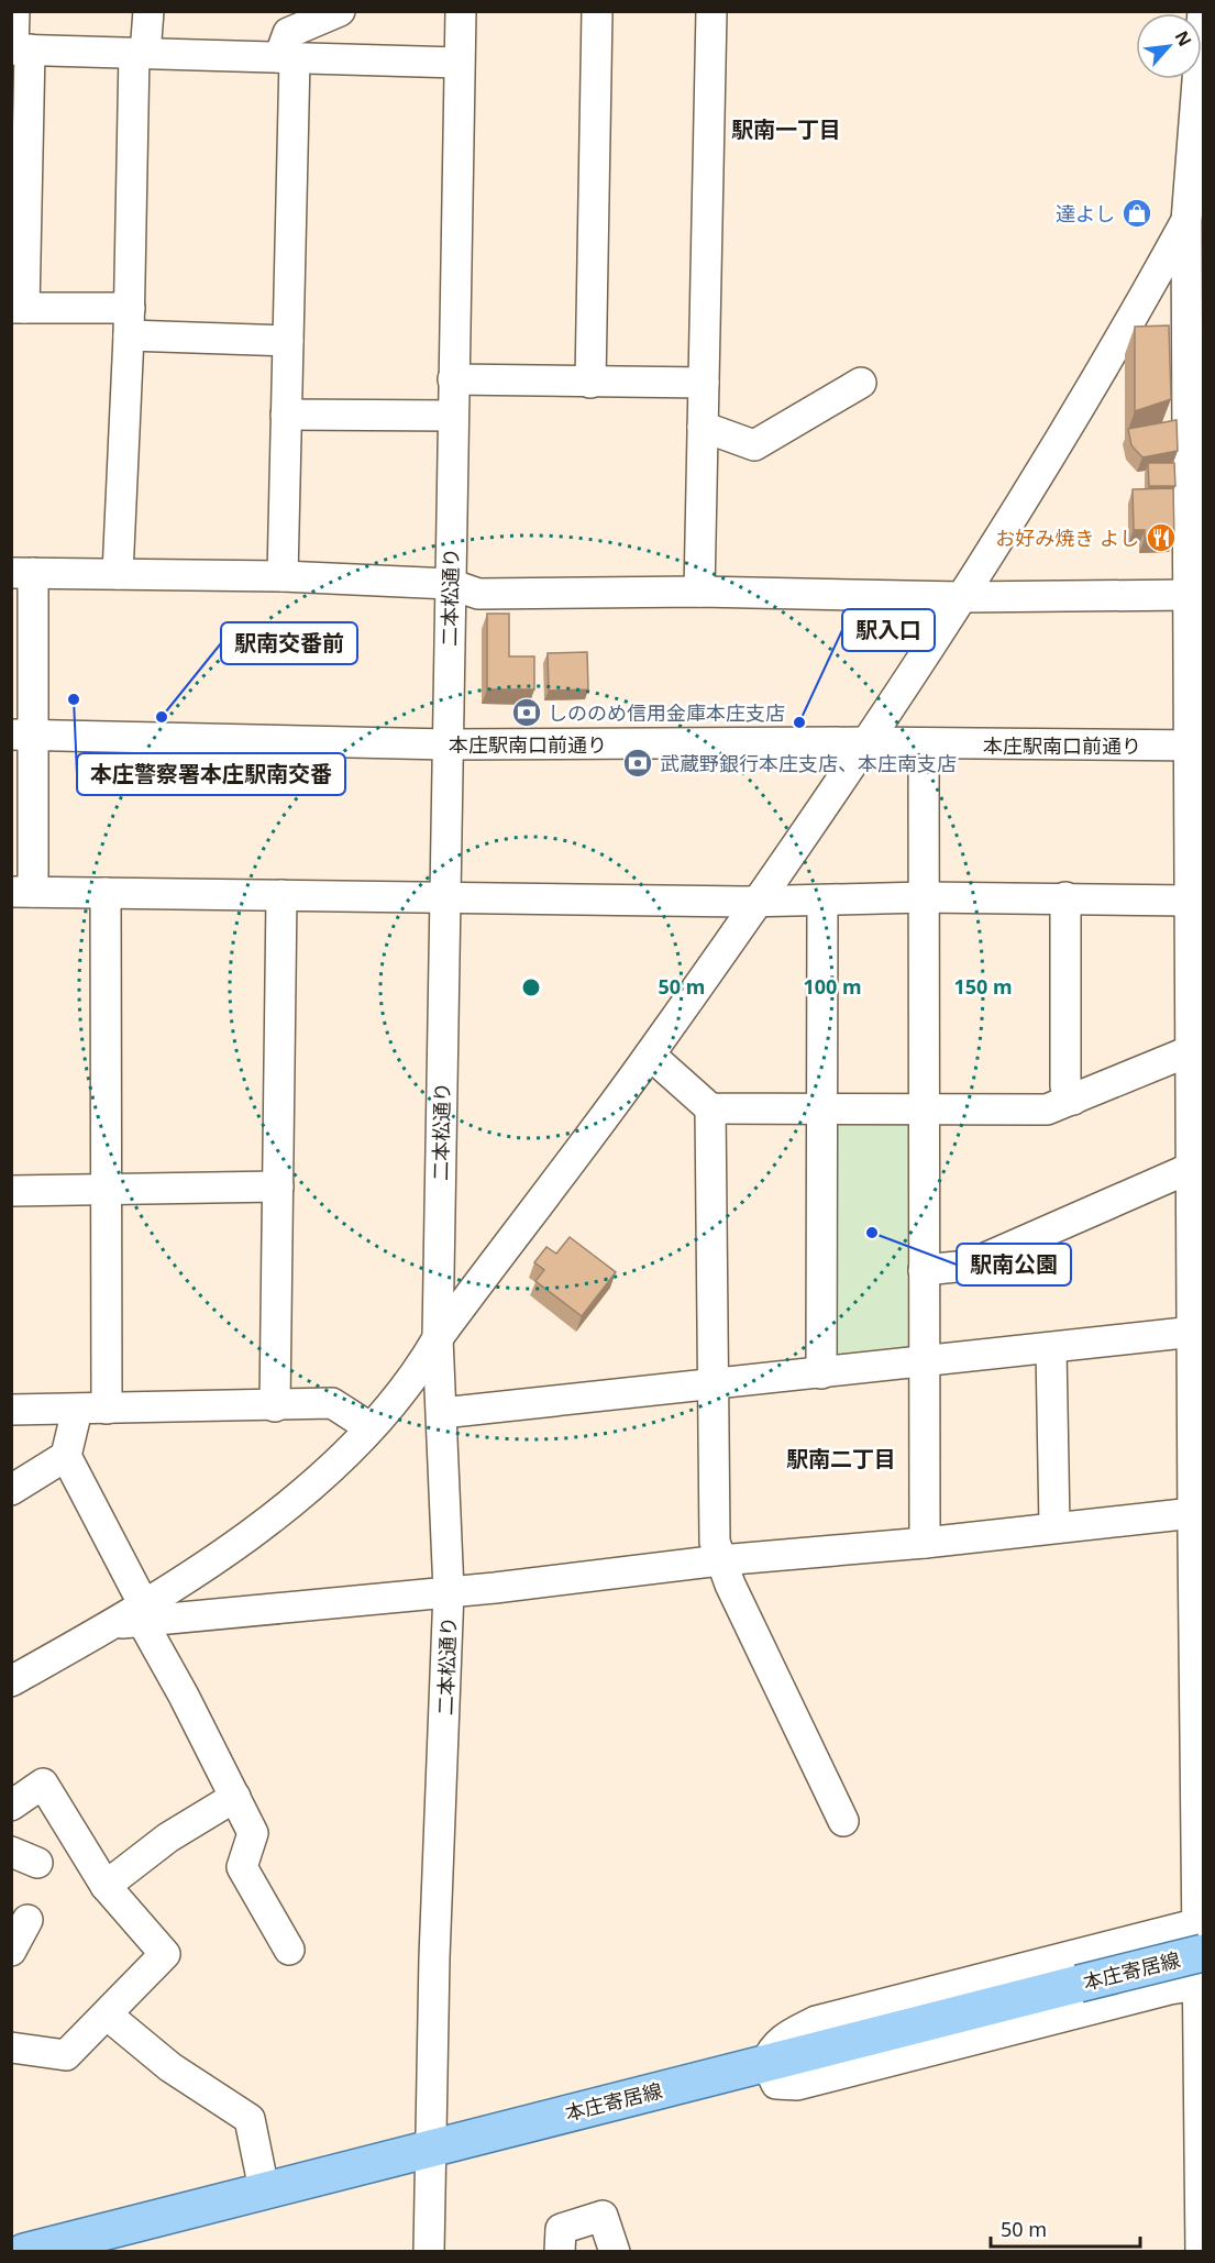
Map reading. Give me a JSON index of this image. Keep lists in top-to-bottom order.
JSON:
{
  "streets": {
    "main road": ["本庄寄居線"],
    "street": ["二本松通り", "本庄駅南口前通り"]
  },
  "crossings": [
    ["二本松通り", "本庄駅南口前通り"],
    ["二本松通り", "本庄寄居線"]
  ],
  "districts": ["駅南一丁目", "駅南二丁目"],
  "places": {
    "shop": ["達よし"],
    "restaurant": ["お好み焼き よし"],
    "other": [
      "本庄警察署本庄駅南交番",
      "駅南交番前",
      "駅入口",
      "駅南公園"
    ],
    "bank": ["しののめ信用金庫本庄支店", "武蔵野銀行本庄支店、本庄南支店"]
  },
  "scale_bar": "50 m",
  "north": "top right",
  "rings": ["50 m", "100 m", "150 m"]
}
